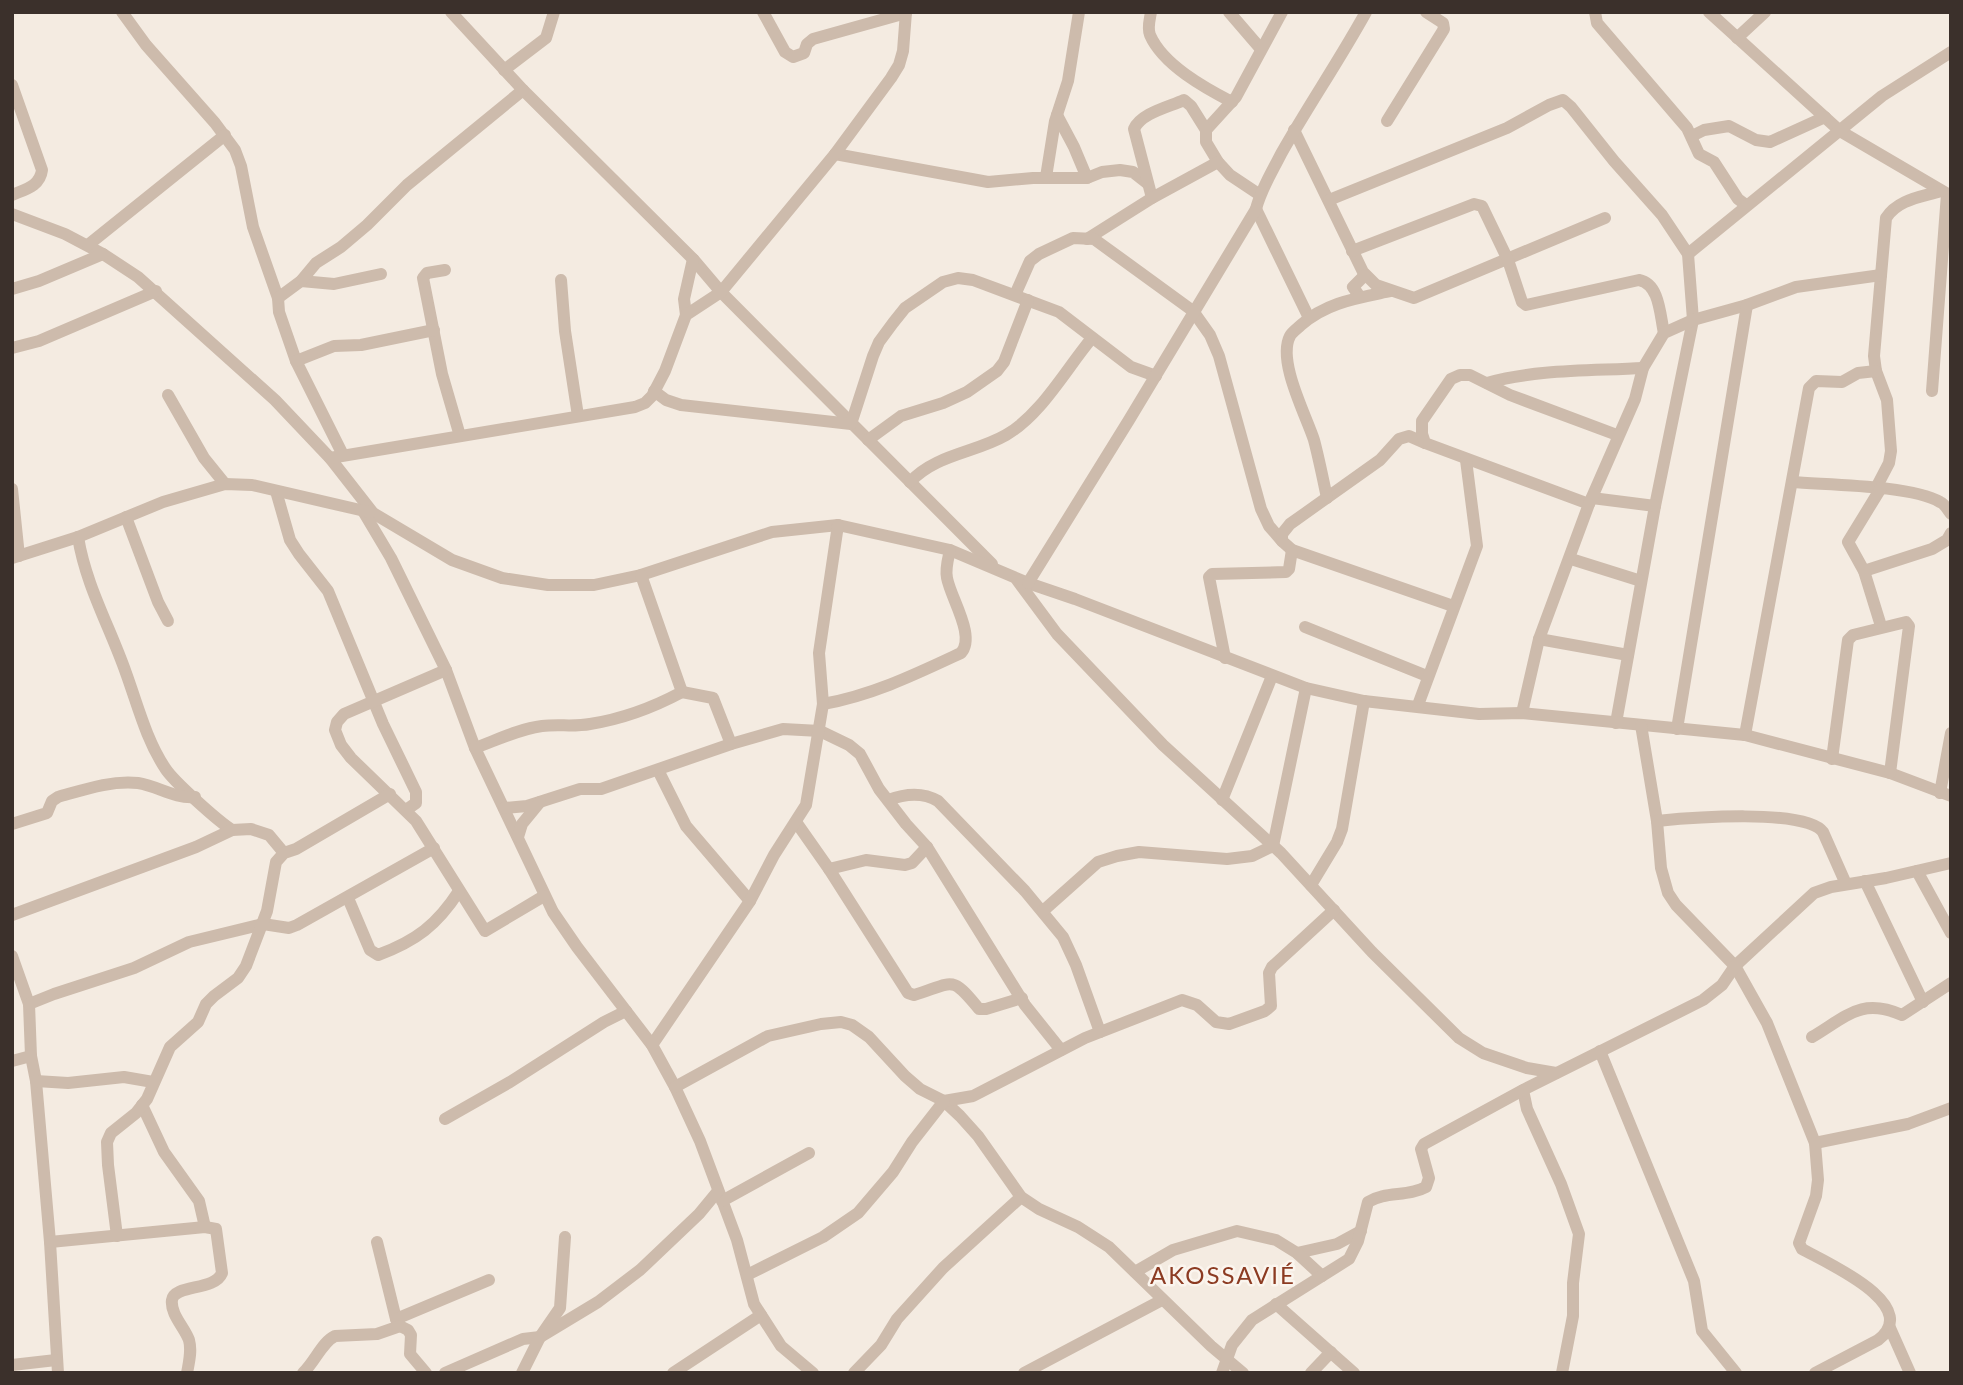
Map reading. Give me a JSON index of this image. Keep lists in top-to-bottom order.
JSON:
{
  "districts": ["AKOSSAVIÉ"]
}
